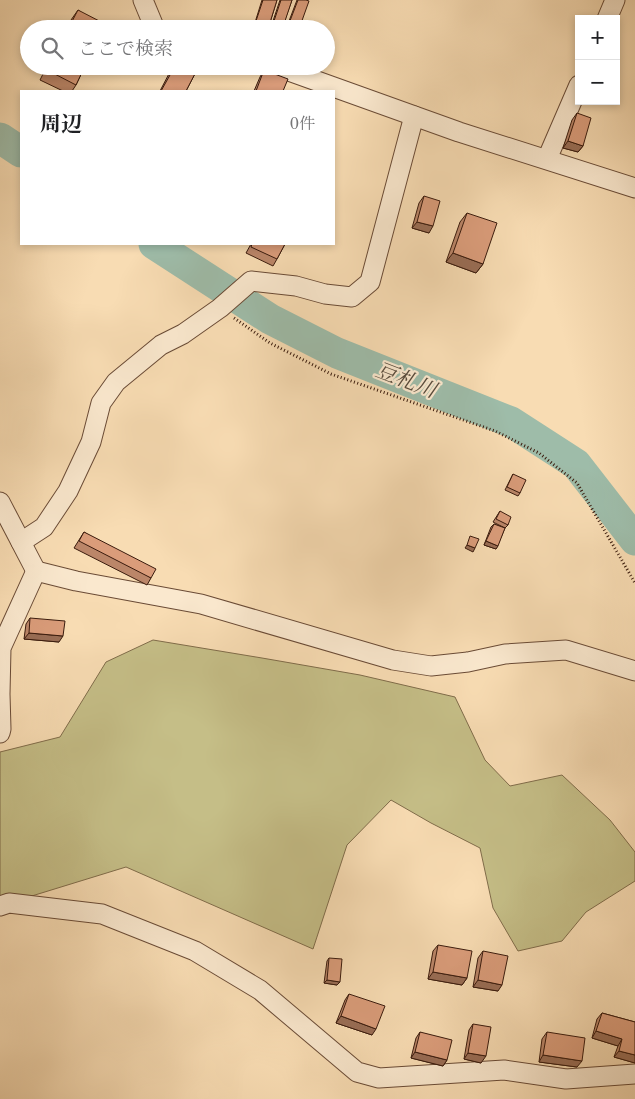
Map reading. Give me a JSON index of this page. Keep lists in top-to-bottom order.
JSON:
{
  "water": ["豆札川"],
  "page": {
    "map_buttons": ["+", "−"],
    "search": "ここで検索",
    "heading": ["周辺", "0件"]
  }
}
